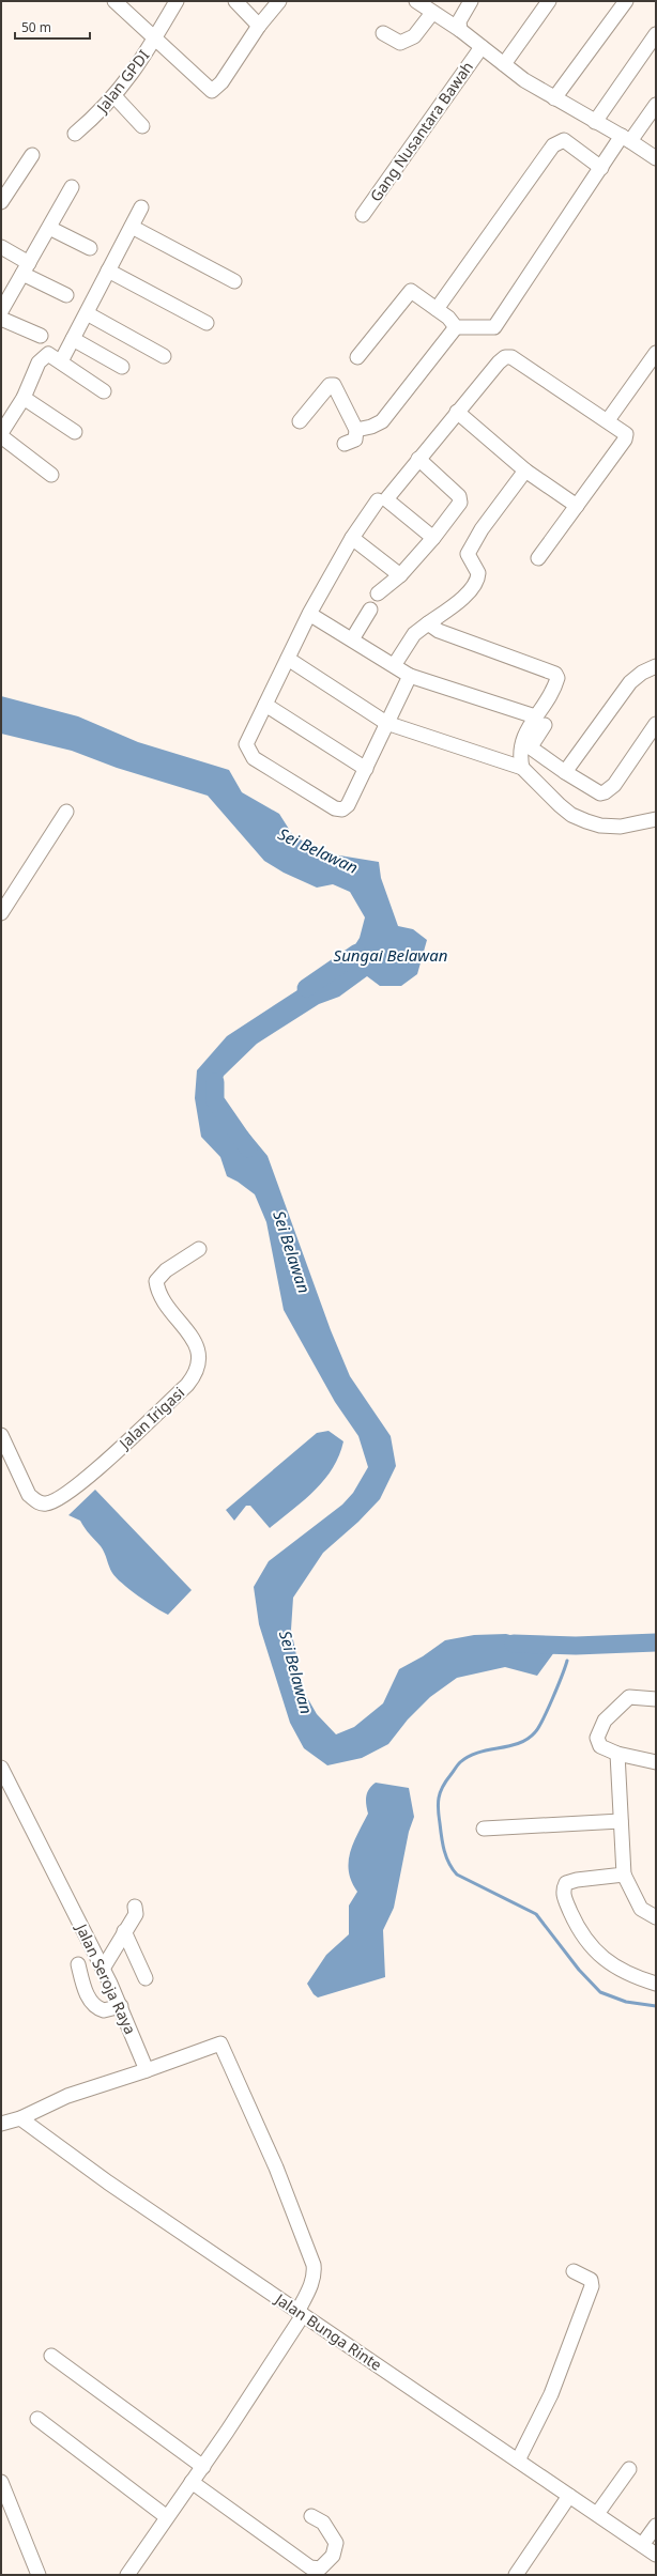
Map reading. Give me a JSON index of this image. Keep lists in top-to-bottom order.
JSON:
{
  "streets": {
    "street": [
      "Jalan GPDI",
      "Gang Nusantara Bawah",
      "Jalan Irigasi",
      "Jalan Seroja Raya",
      "Jalan Bunga Rinte"
    ]
  },
  "water": ["Sei Belawan", "Sungai Belawan"],
  "scale_bar": "50 m"
}
